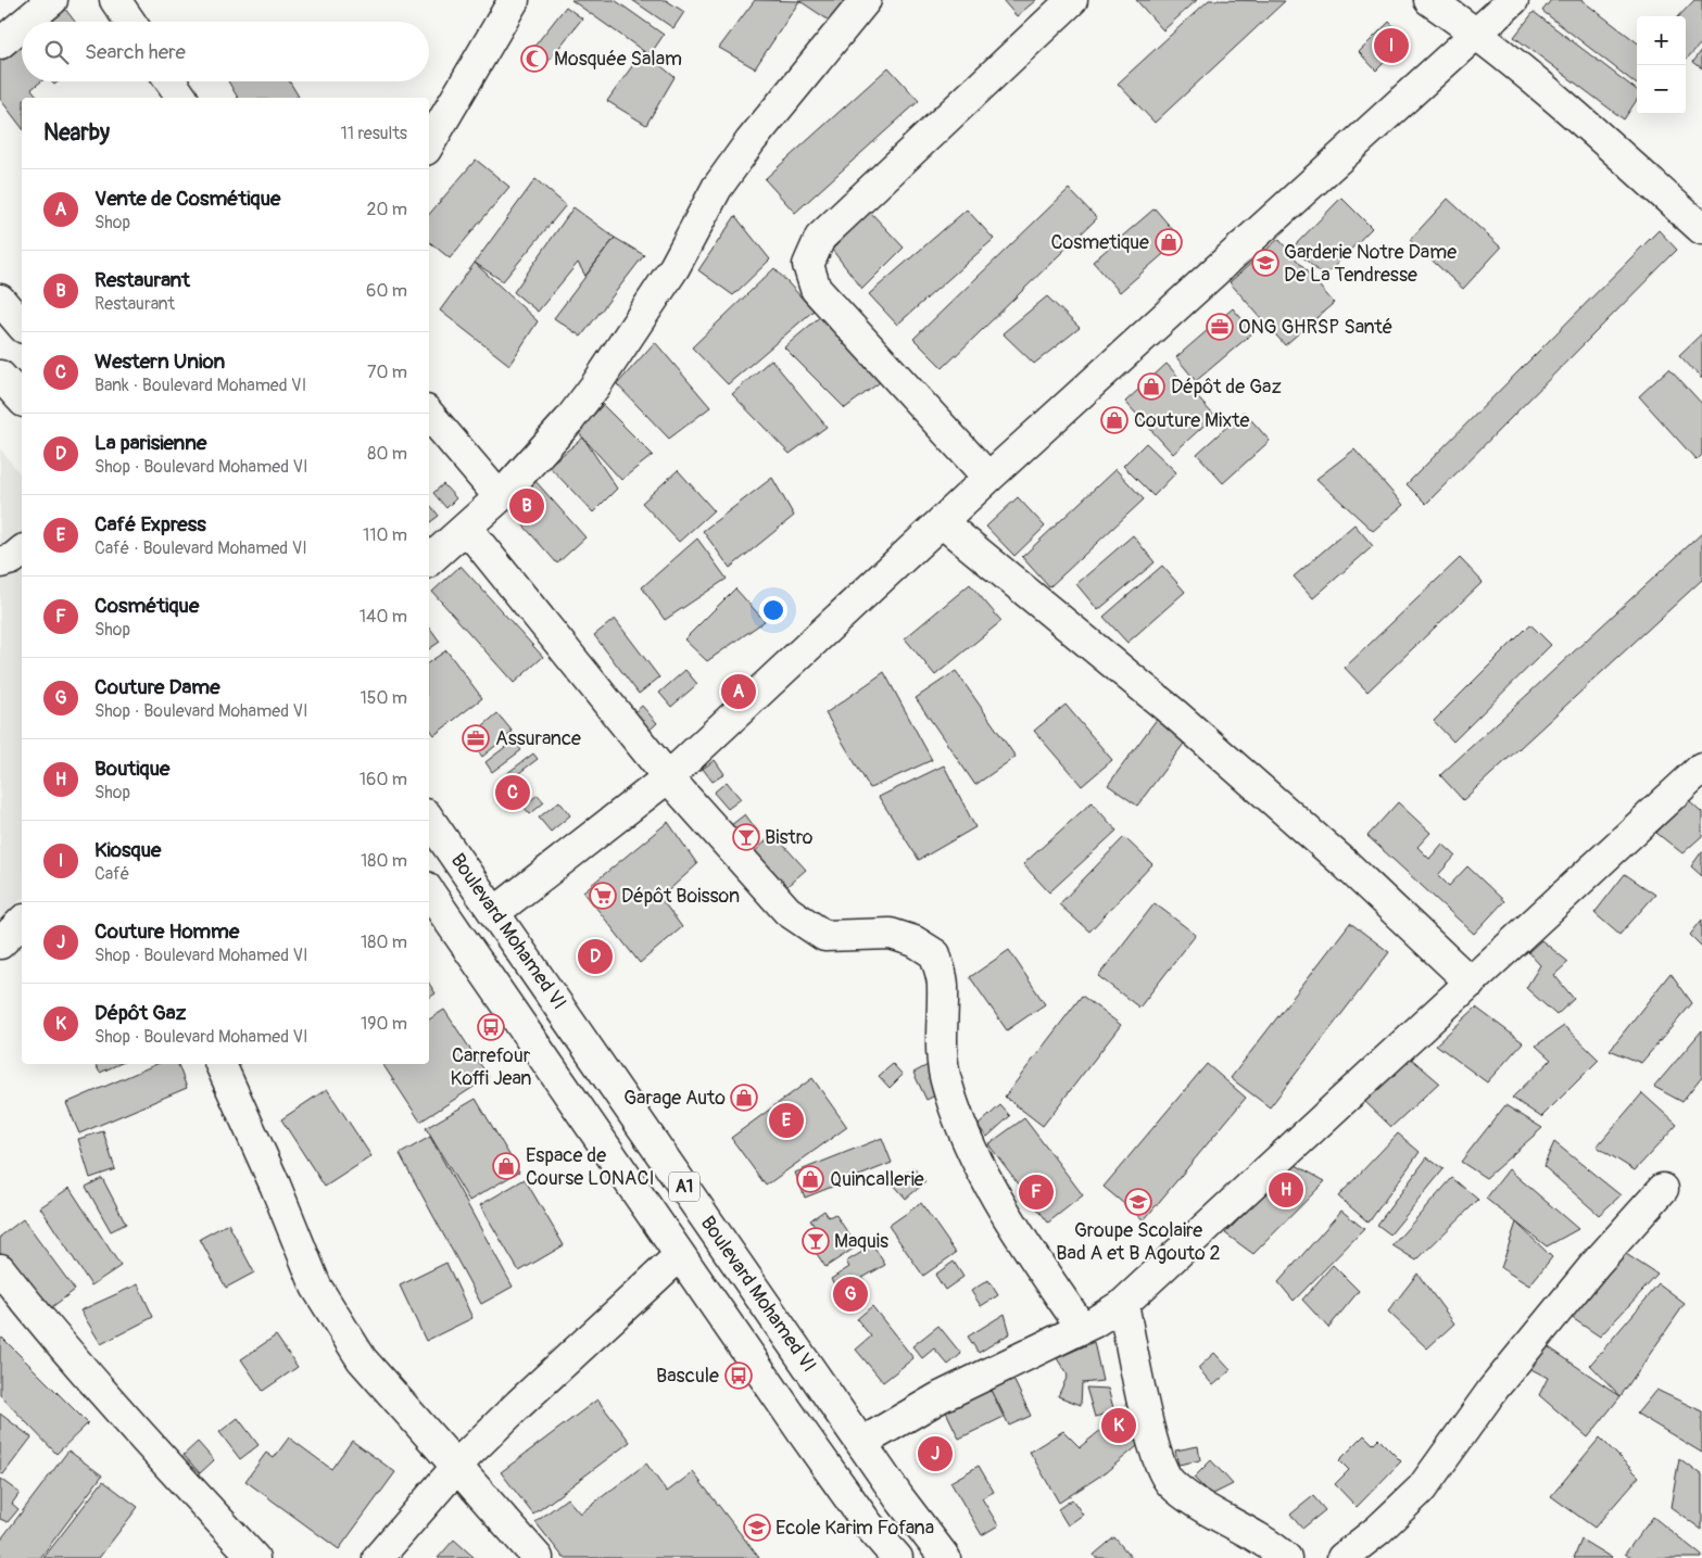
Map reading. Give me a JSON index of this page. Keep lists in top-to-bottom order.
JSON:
{
  "streets": {
    "street": ["Boulevard Mohamed VI", "A1"]
  },
  "places": {
    "mosque": ["Mosquée Salam"],
    "shop": [
      "Cosmetique",
      "Dépôt de Gaz",
      "Couture Mixte",
      "Garage Auto",
      "Espace de Course LONACI",
      "Quincallerie"
    ],
    "school or university": ["Garderie Notre Dame De La Tendresse", "Groupe Scolaire Bad A et B Agouto 2", "Ecole Karim Fofana"],
    "office": ["ONG GHRSP Santé", "Assurance"],
    "bar": ["Bistro", "Maquis"],
    "supermarket": ["Dépôt Boisson"],
    "bus stop": ["Carrefour Koffi Jean", "Bascule"]
  },
  "page": {
    "map_buttons": ["+", "−"],
    "search": "Search here",
    "pins": [
      "I",
      "B",
      "A",
      "C",
      "D",
      "E",
      "H",
      "F",
      "G",
      "K",
      "J"
    ],
    "heading": ["Nearby", "11 results"],
    "list": [
      {
        "mark": "A",
        "name": "Vente de Cosmétique",
        "note": "Shop",
        "value": "20 m"
      },
      {
        "mark": "B",
        "name": "Restaurant",
        "note": "Restaurant",
        "value": "60 m"
      },
      {
        "mark": "C",
        "name": "Western Union",
        "note": "Bank · Boulevard Mohamed VI",
        "value": "70 m"
      },
      {
        "mark": "D",
        "name": "La parisienne",
        "note": "Shop · Boulevard Mohamed VI",
        "value": "80 m"
      },
      {
        "mark": "E",
        "name": "Café Express",
        "note": "Café · Boulevard Mohamed VI",
        "value": "110 m"
      },
      {
        "mark": "F",
        "name": "Cosmétique",
        "note": "Shop",
        "value": "140 m"
      },
      {
        "mark": "G",
        "name": "Couture Dame",
        "note": "Shop · Boulevard Mohamed VI",
        "value": "150 m"
      },
      {
        "mark": "H",
        "name": "Boutique",
        "note": "Shop",
        "value": "160 m"
      },
      {
        "mark": "I",
        "name": "Kiosque",
        "note": "Café",
        "value": "180 m"
      },
      {
        "mark": "J",
        "name": "Couture Homme",
        "note": "Shop · Boulevard Mohamed VI",
        "value": "180 m"
      },
      {
        "mark": "K",
        "name": "Dépôt Gaz",
        "note": "Shop · Boulevard Mohamed VI",
        "value": "190 m"
      }
    ]
  }
}
